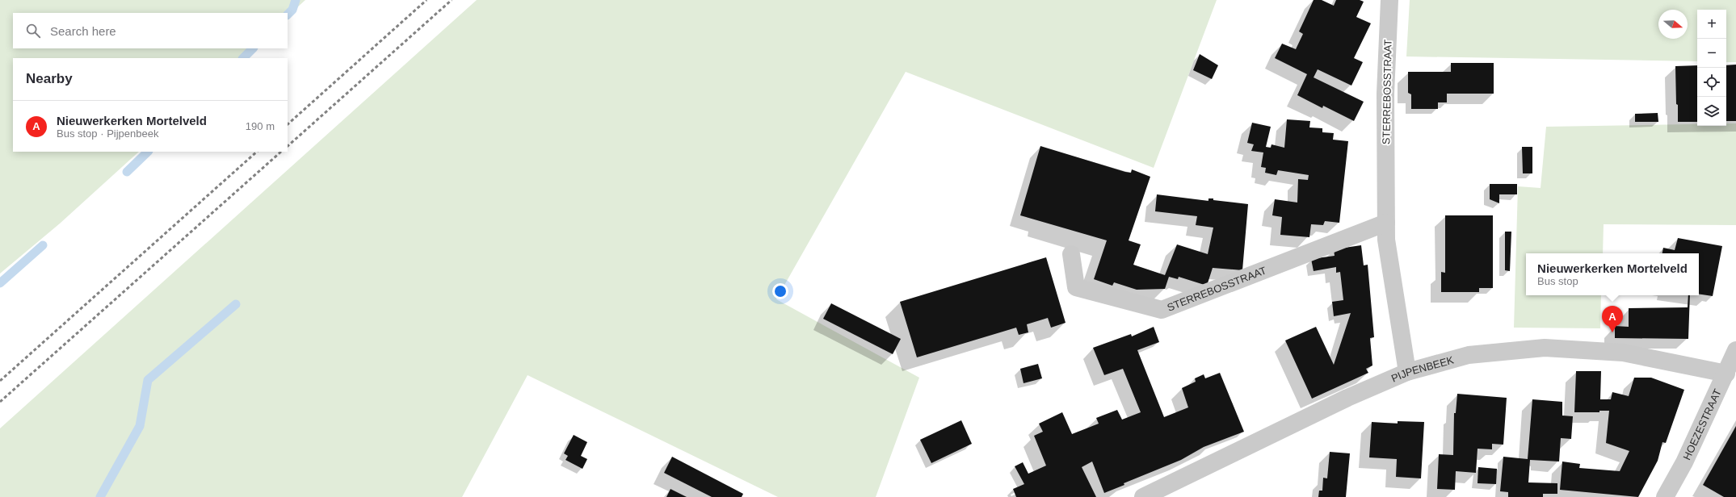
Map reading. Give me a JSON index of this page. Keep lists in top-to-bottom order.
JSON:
{
  "streets": {
    "street": ["STERREBOSSTRAAT", "PIJPENBEEK", "HOEZESTRAAT"]
  },
  "crossings": [
    ["STERREBOSSTRAAT", "PIJPENBEEK"],
    ["PIJPENBEEK", "HOEZESTRAAT"]
  ],
  "north": "right",
  "page": {
    "map_buttons": ["+", "−"],
    "search": "Search here",
    "heading": "Nearby",
    "list": [
      {
        "mark": "A",
        "name": "Nieuwerkerken Mortelveld",
        "note": "Bus stop · Pijpenbeek",
        "value": "190 m"
      }
    ],
    "popup": ["Nieuwerkerken Mortelveld", "Bus stop"],
    "pins": "A"
  }
}
